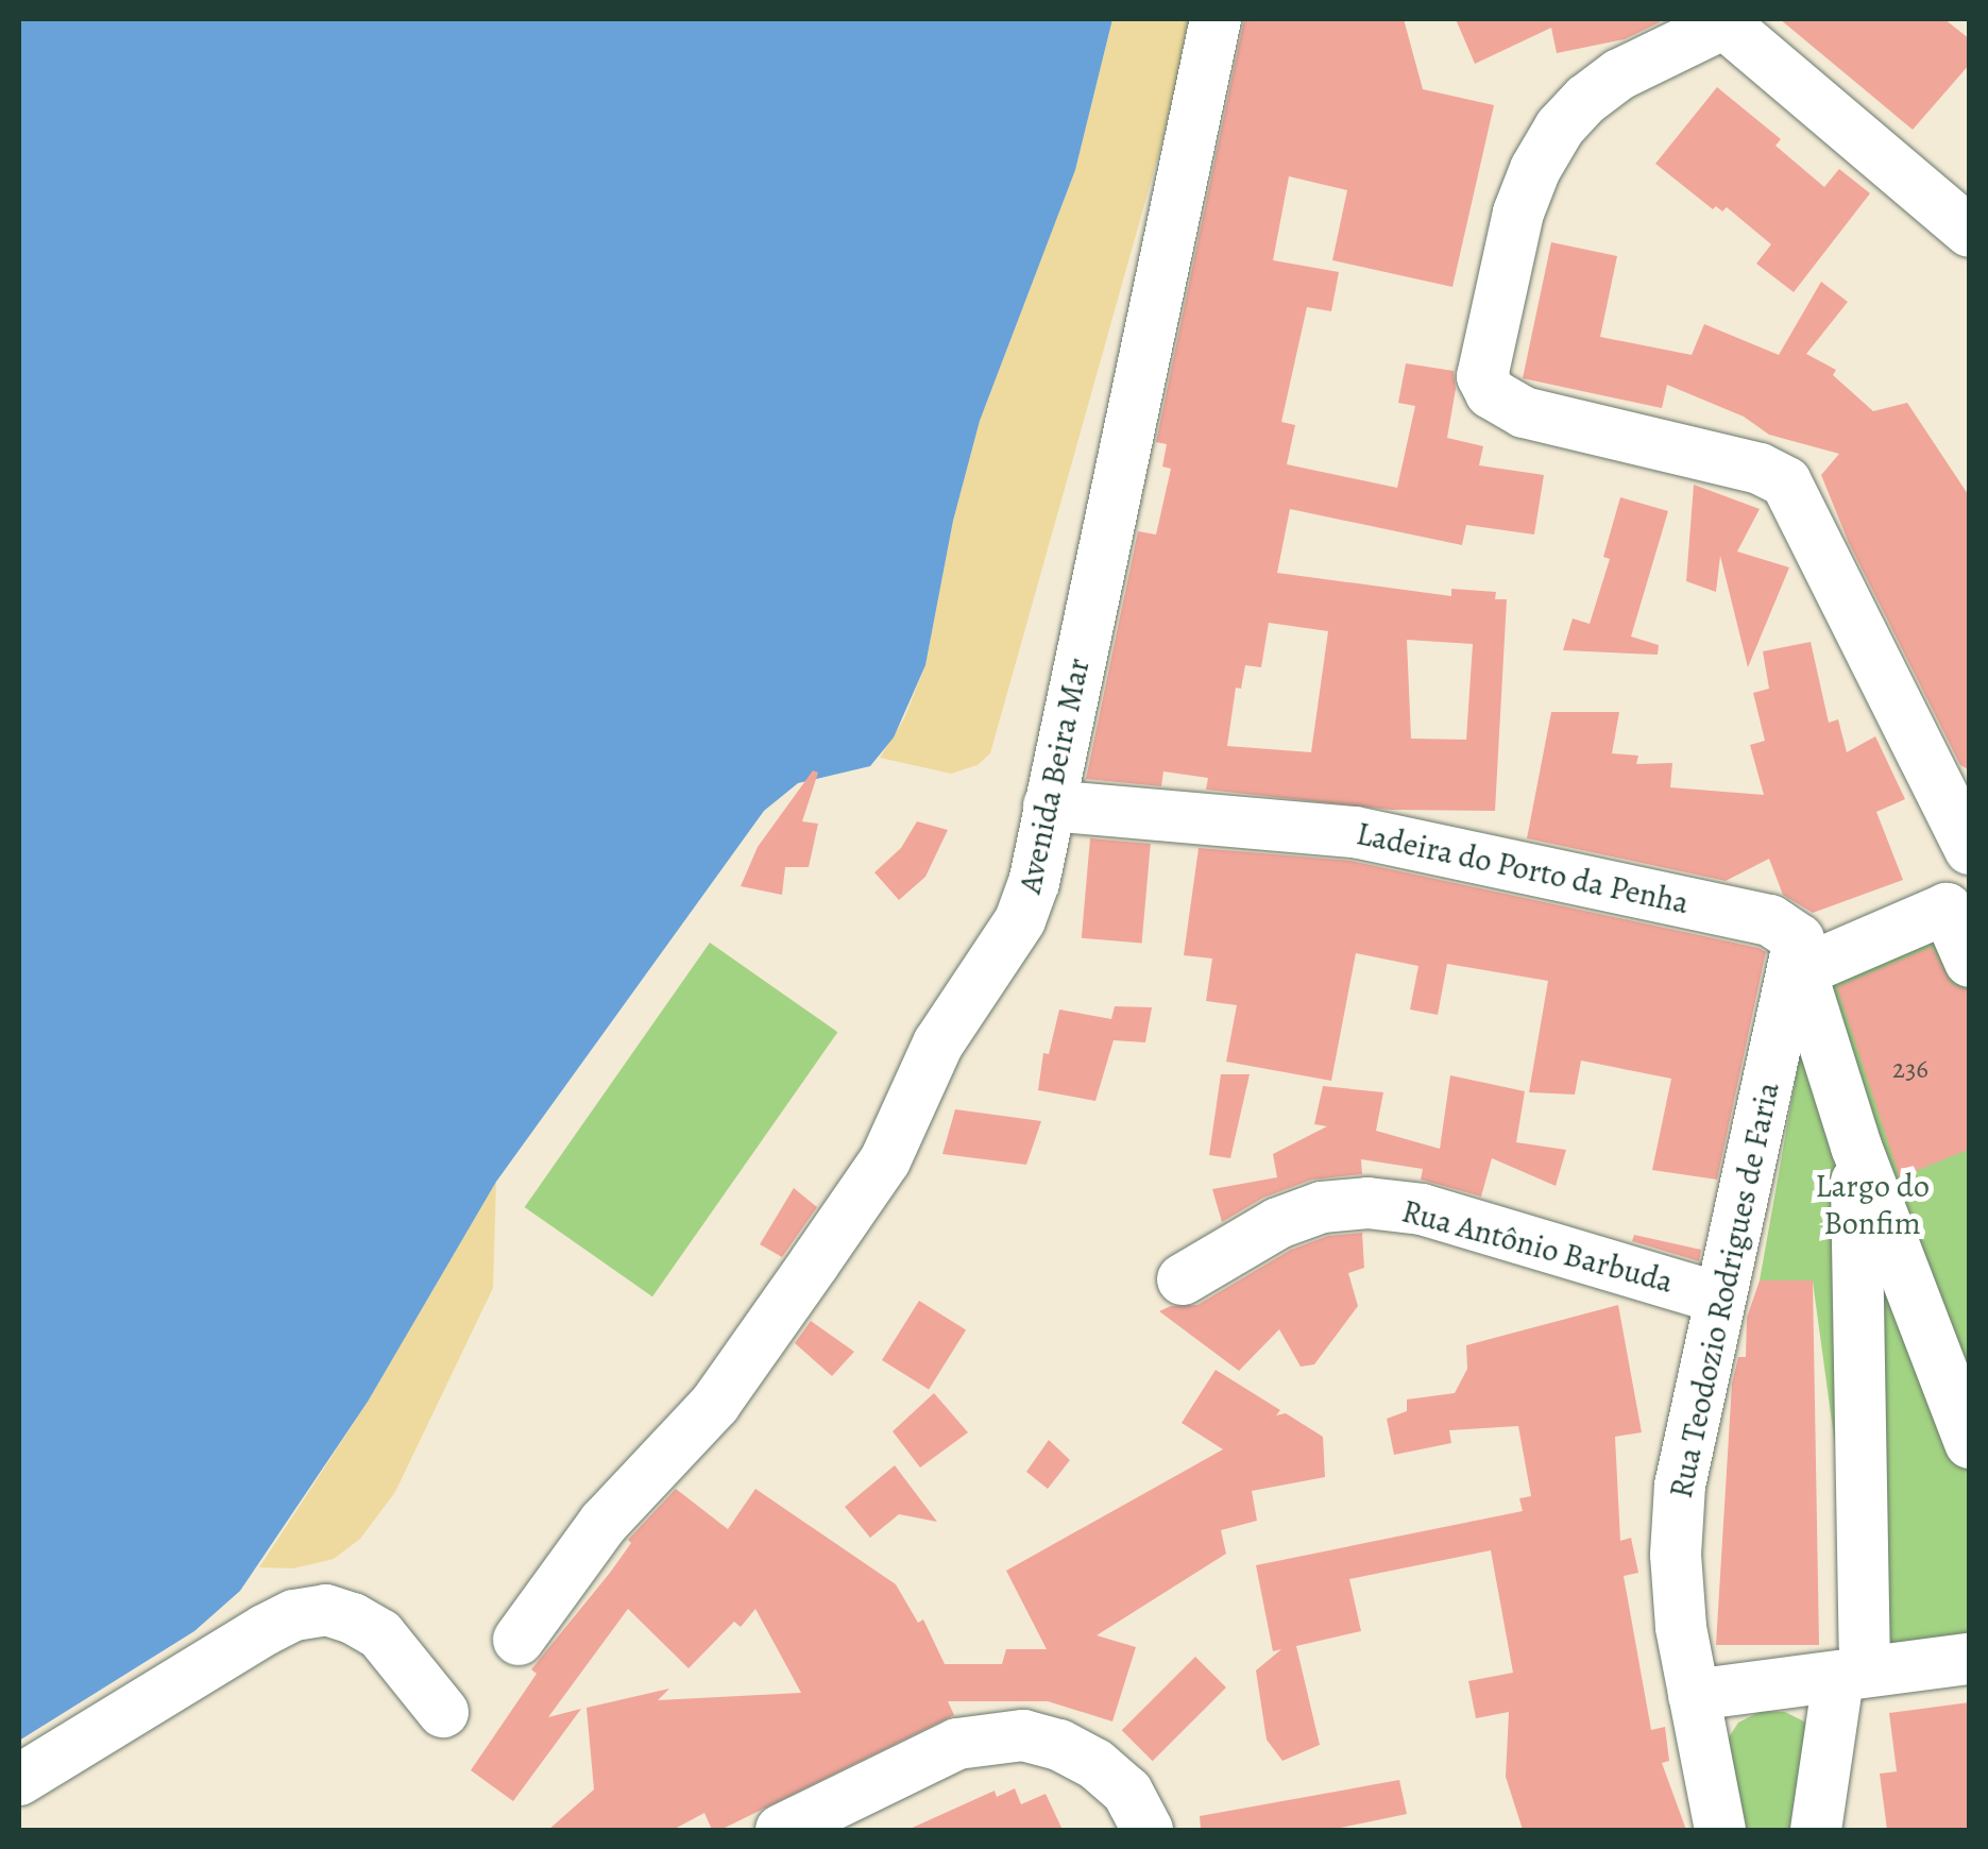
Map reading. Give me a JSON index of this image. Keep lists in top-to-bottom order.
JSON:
{
  "streets": {
    "street": [
      "Avenida Beira Mar",
      "Ladeira do Porto da Penha",
      "Rua Antônio Barbuda",
      "Rua Teodozio Rodrigues de Faria"
    ]
  },
  "crossings": [
    ["Avenida Beira Mar", "Ladeira do Porto da Penha"],
    ["Ladeira do Porto da Penha", "Rua Teodozio Rodrigues de Faria"],
    ["Rua Antônio Barbuda", "Rua Teodozio Rodrigues de Faria"]
  ],
  "parks": ["Largo do Bonfim"],
  "house_numbers": ["236"]
}
